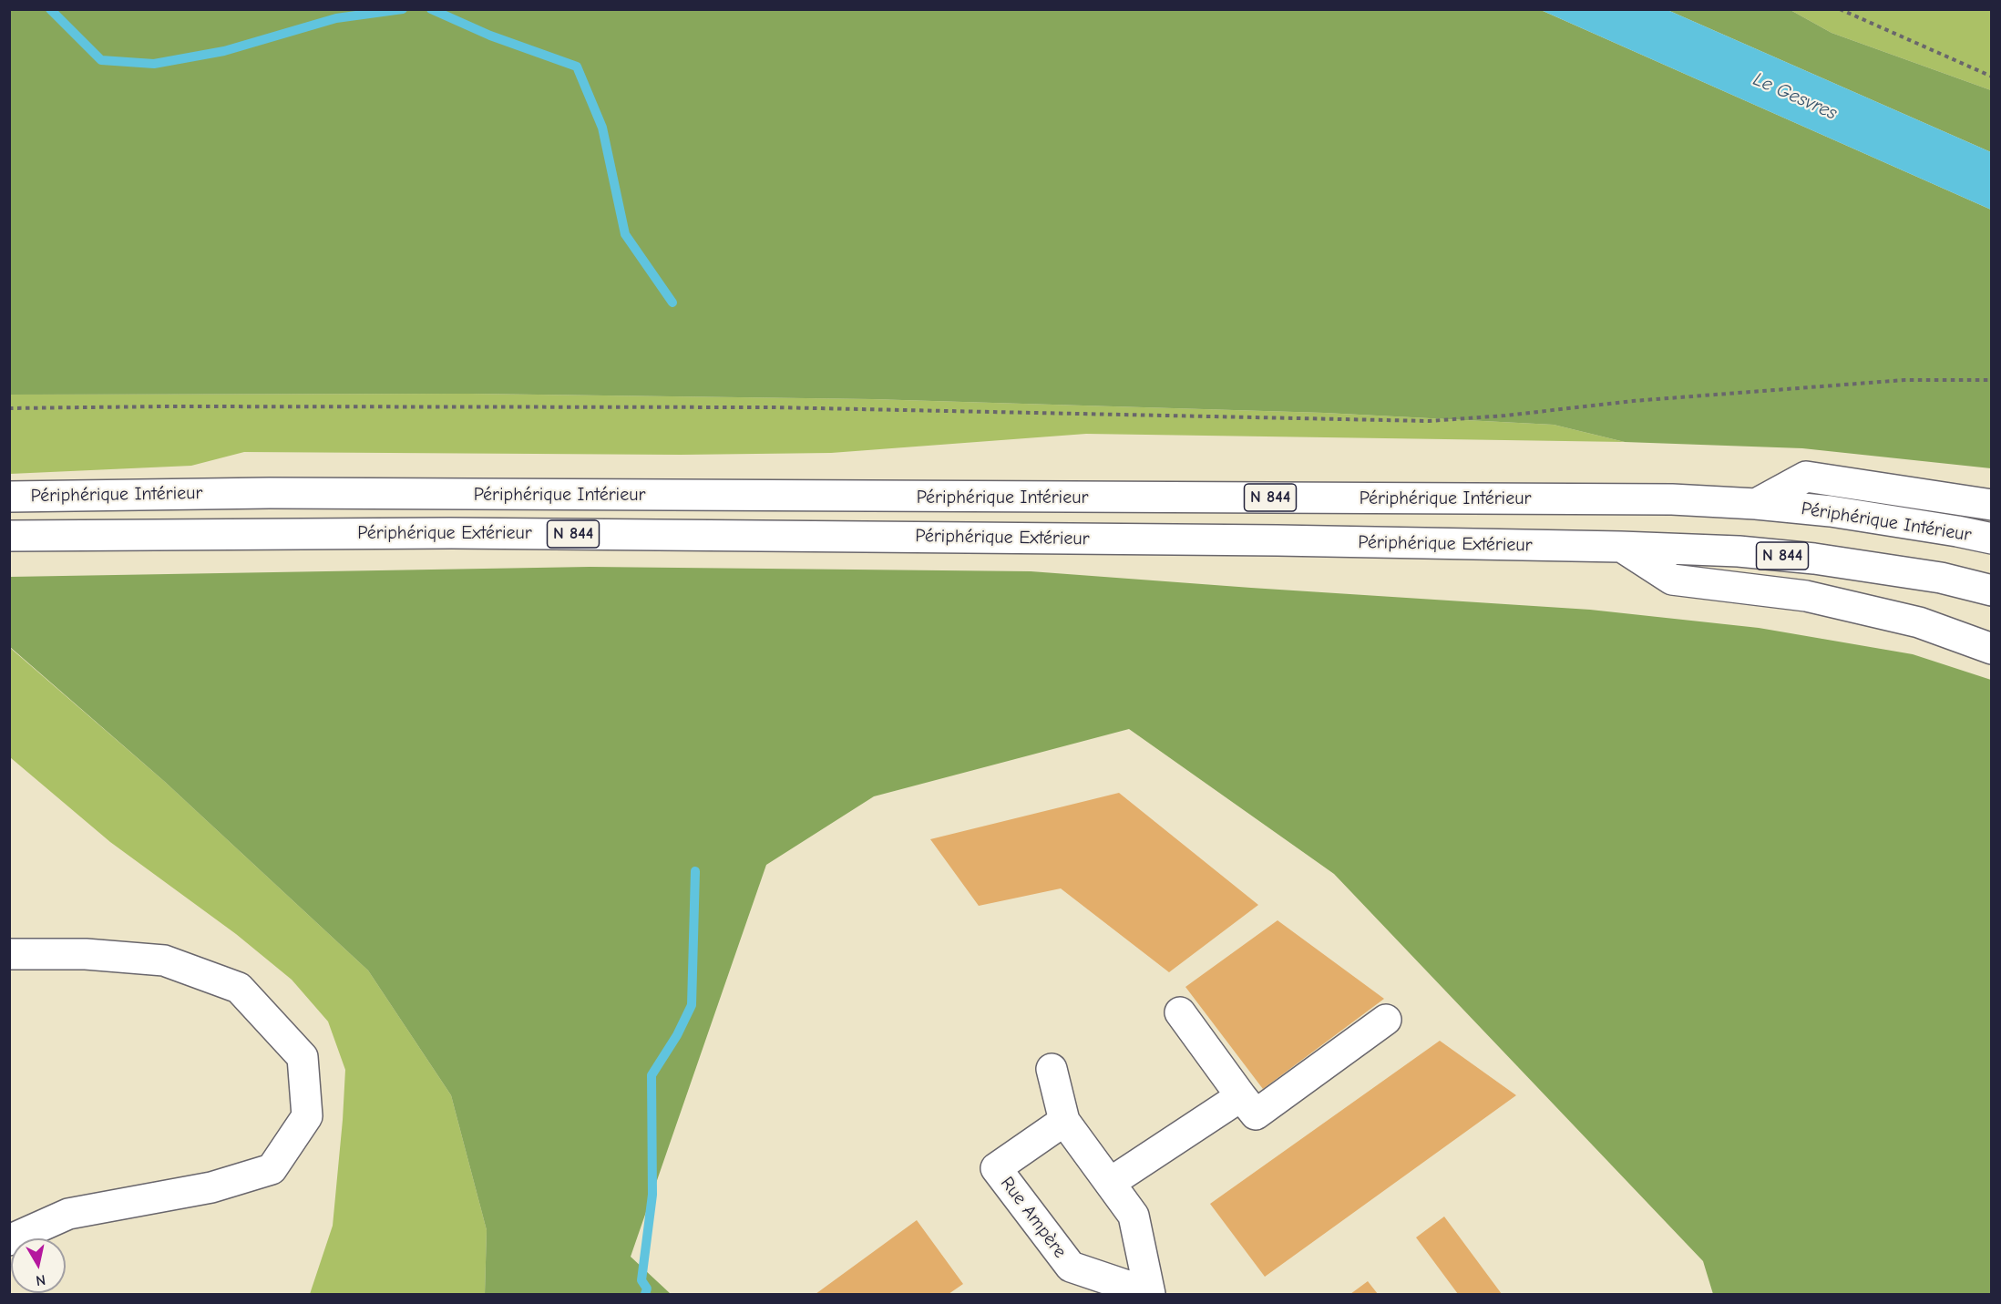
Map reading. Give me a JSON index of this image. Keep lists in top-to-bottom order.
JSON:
{
  "streets": {
    "main road": [
      "Périphérique Intérieur",
      "N 844",
      "Périphérique Extérieur",
      "Rue Ampère"
    ]
  },
  "water": ["Le Gesvres"],
  "north": "bottom"
}
